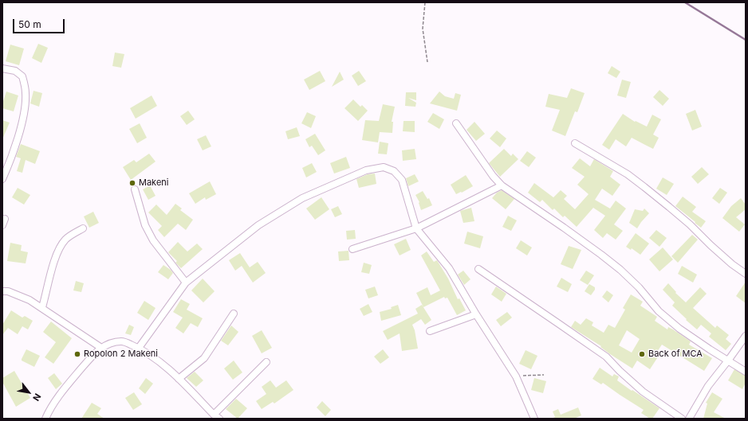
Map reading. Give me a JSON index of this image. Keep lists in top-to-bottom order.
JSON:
{
  "places": ["Makeni", "Ropolon 2 Makeni", "Back of MCA"],
  "scale_bar": "50 m",
  "north": "bottom right"
}
